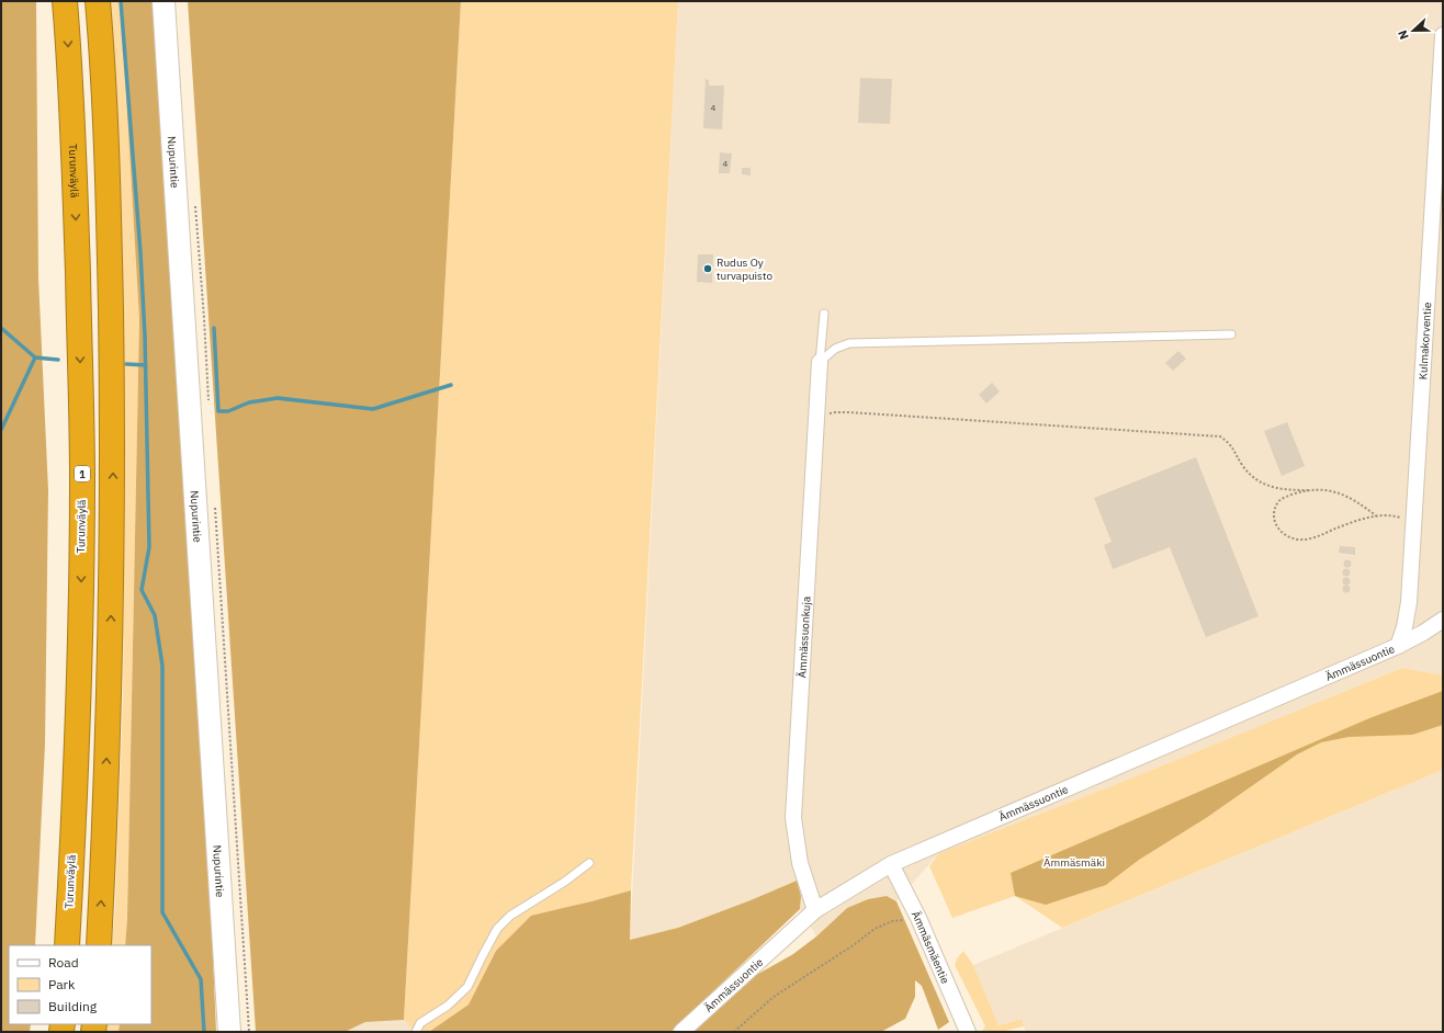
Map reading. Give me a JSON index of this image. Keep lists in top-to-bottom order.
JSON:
{
  "streets": {
    "highway": ["Turunväylä", "1"],
    "main road": ["Nupurintie"],
    "street": [
      "Kulmakorventie",
      "Ämmässuonkuja",
      "Ämmässuontie",
      "Ämmäsmäentie"
    ]
  },
  "crossings": [
    ["Kulmakorventie", "Ämmässuontie"],
    ["Ämmässuonkuja", "Ämmässuontie"],
    ["Ämmässuontie", "Ämmäsmäentie"]
  ],
  "parks": ["Ämmäsmäki"],
  "places": ["Rudus Oy turvapuisto"],
  "house_numbers": ["4", "4"],
  "legend": ["Road", "Park", "Building"],
  "north": "left"
}
